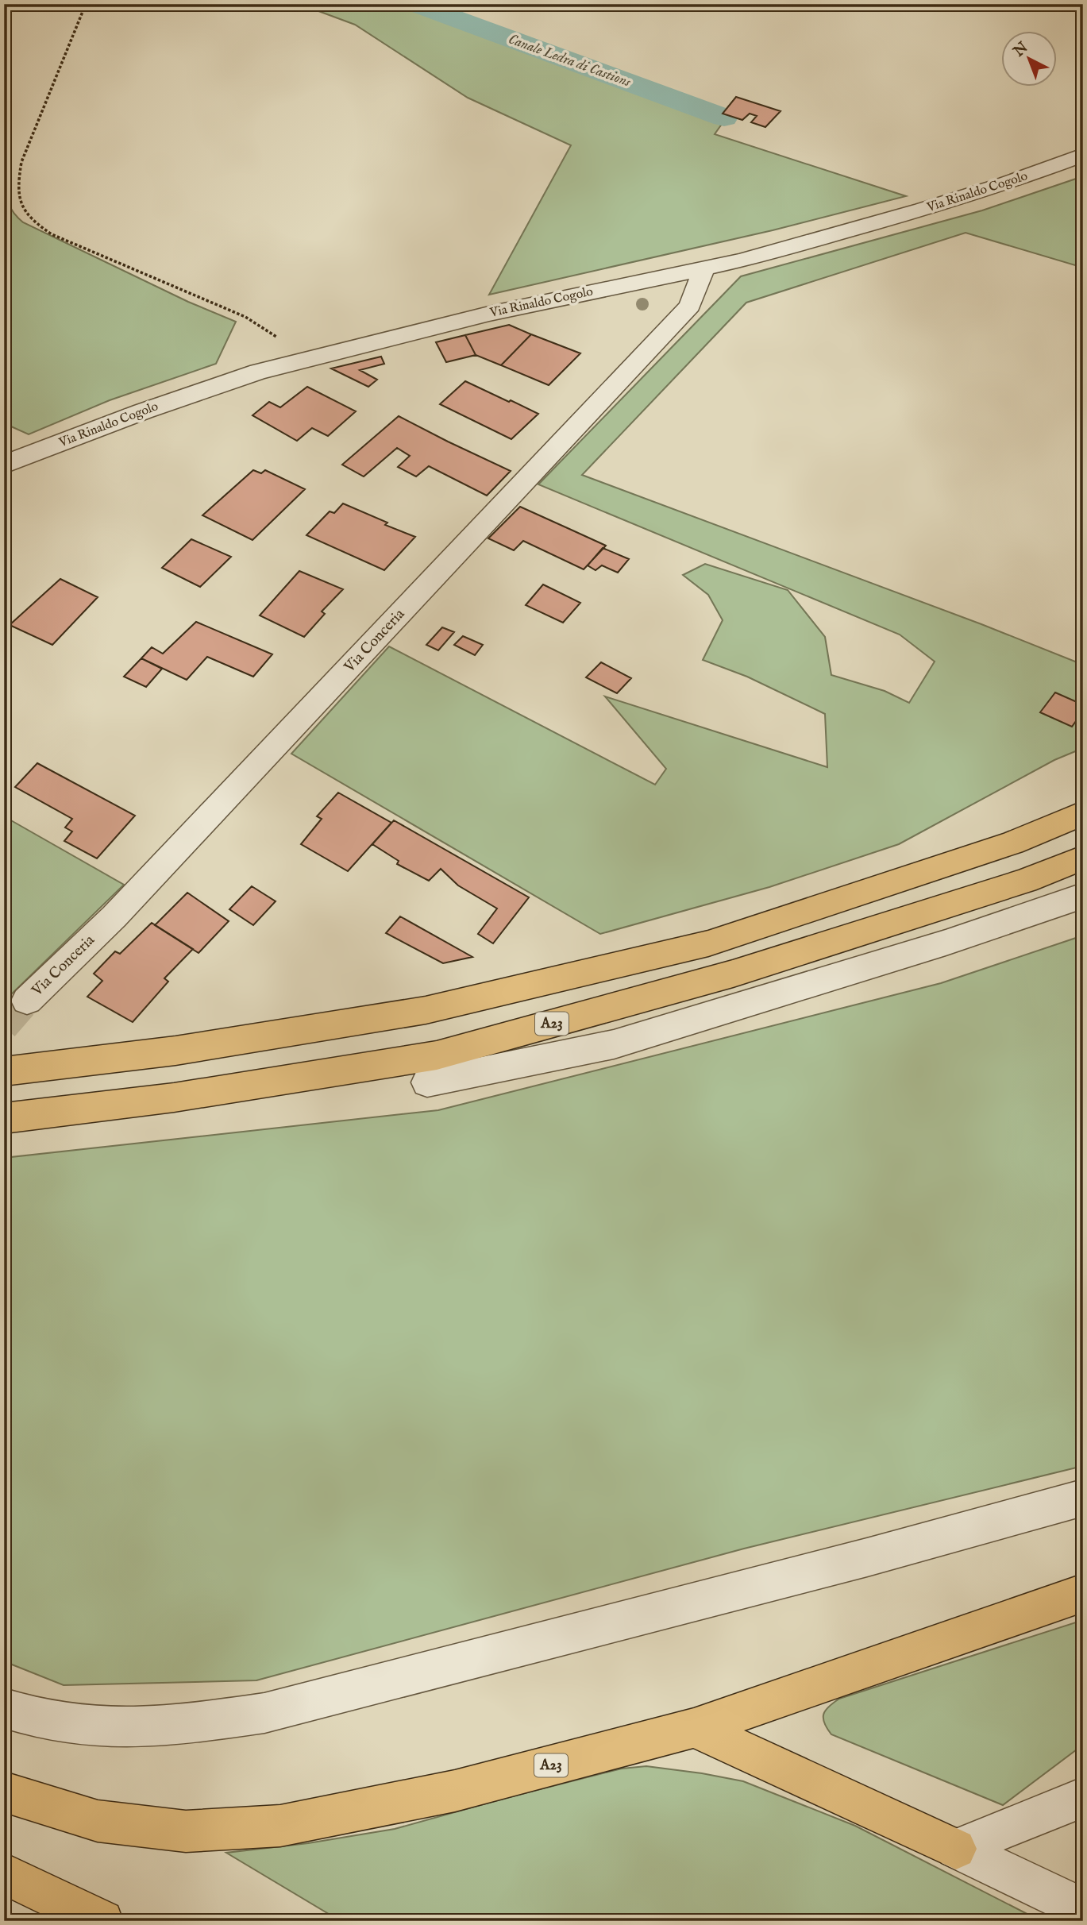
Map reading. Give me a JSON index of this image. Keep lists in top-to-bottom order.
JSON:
{
  "streets": {
    "highway": ["A23"],
    "street": ["Via Rinaldo Cogolo", "Via Conceria"]
  },
  "crossings": [
    ["Via Rinaldo Cogolo", "Via Conceria"]
  ],
  "water": ["Canale Ledra di Castions"],
  "north": "top left"
}
